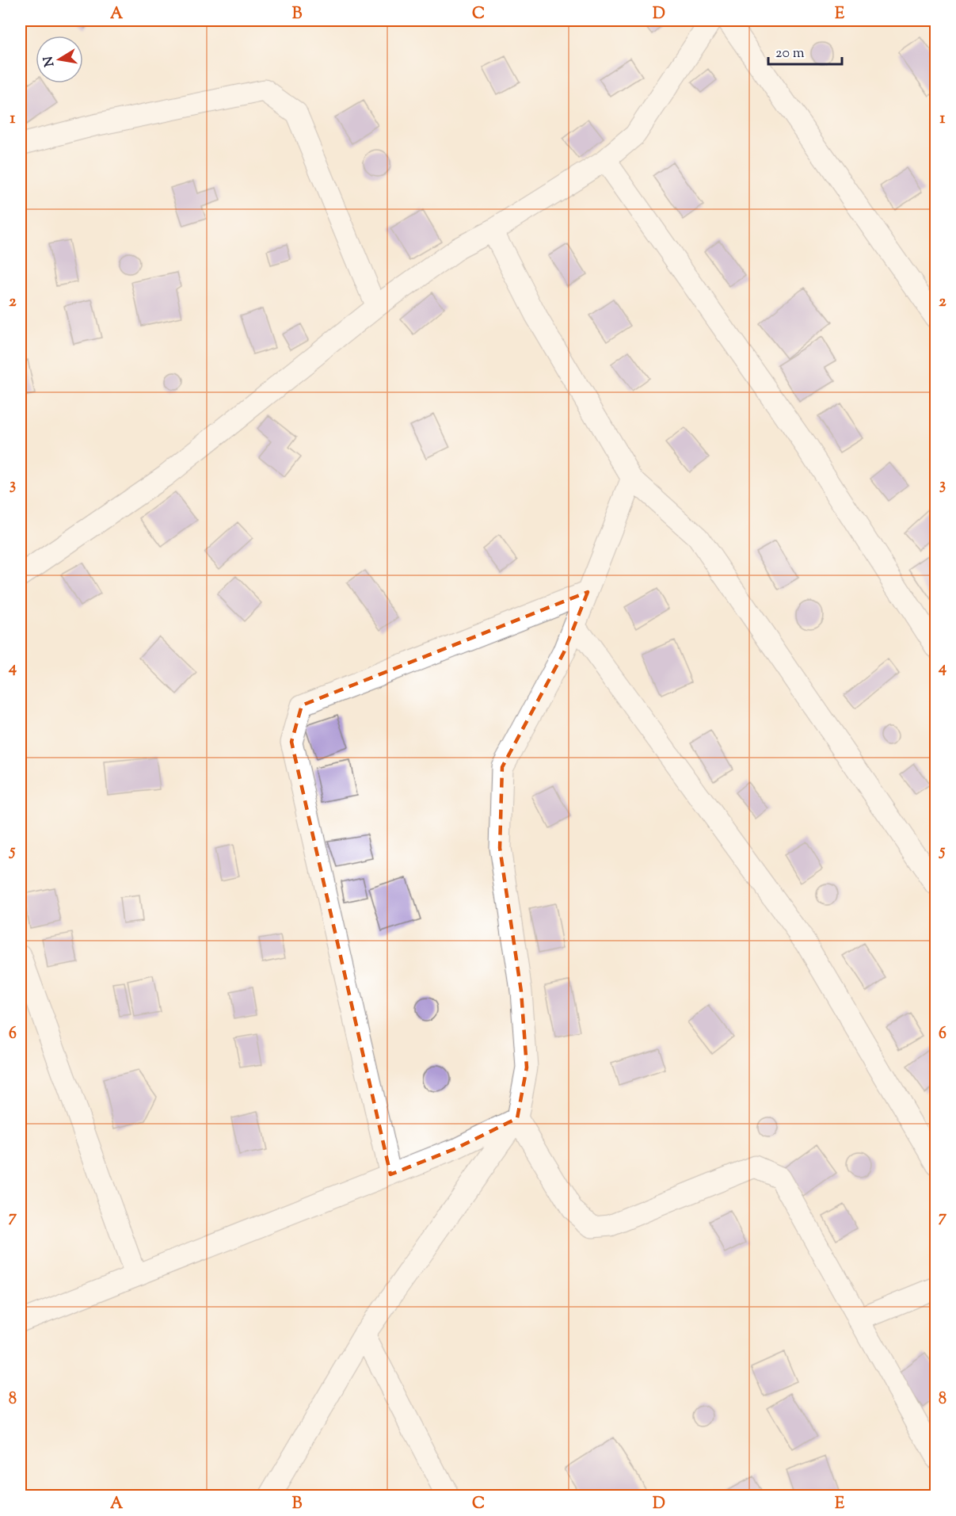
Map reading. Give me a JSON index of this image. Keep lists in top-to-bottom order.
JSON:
{
  "scale_bar": "20 m",
  "north": "left",
  "grid": {
    "columns": [
      "A",
      "B",
      "C",
      "D",
      "E"
    ],
    "rows": [
      "1",
      "2",
      "3",
      "4",
      "5",
      "6",
      "7",
      "8"
    ]
  }
}
